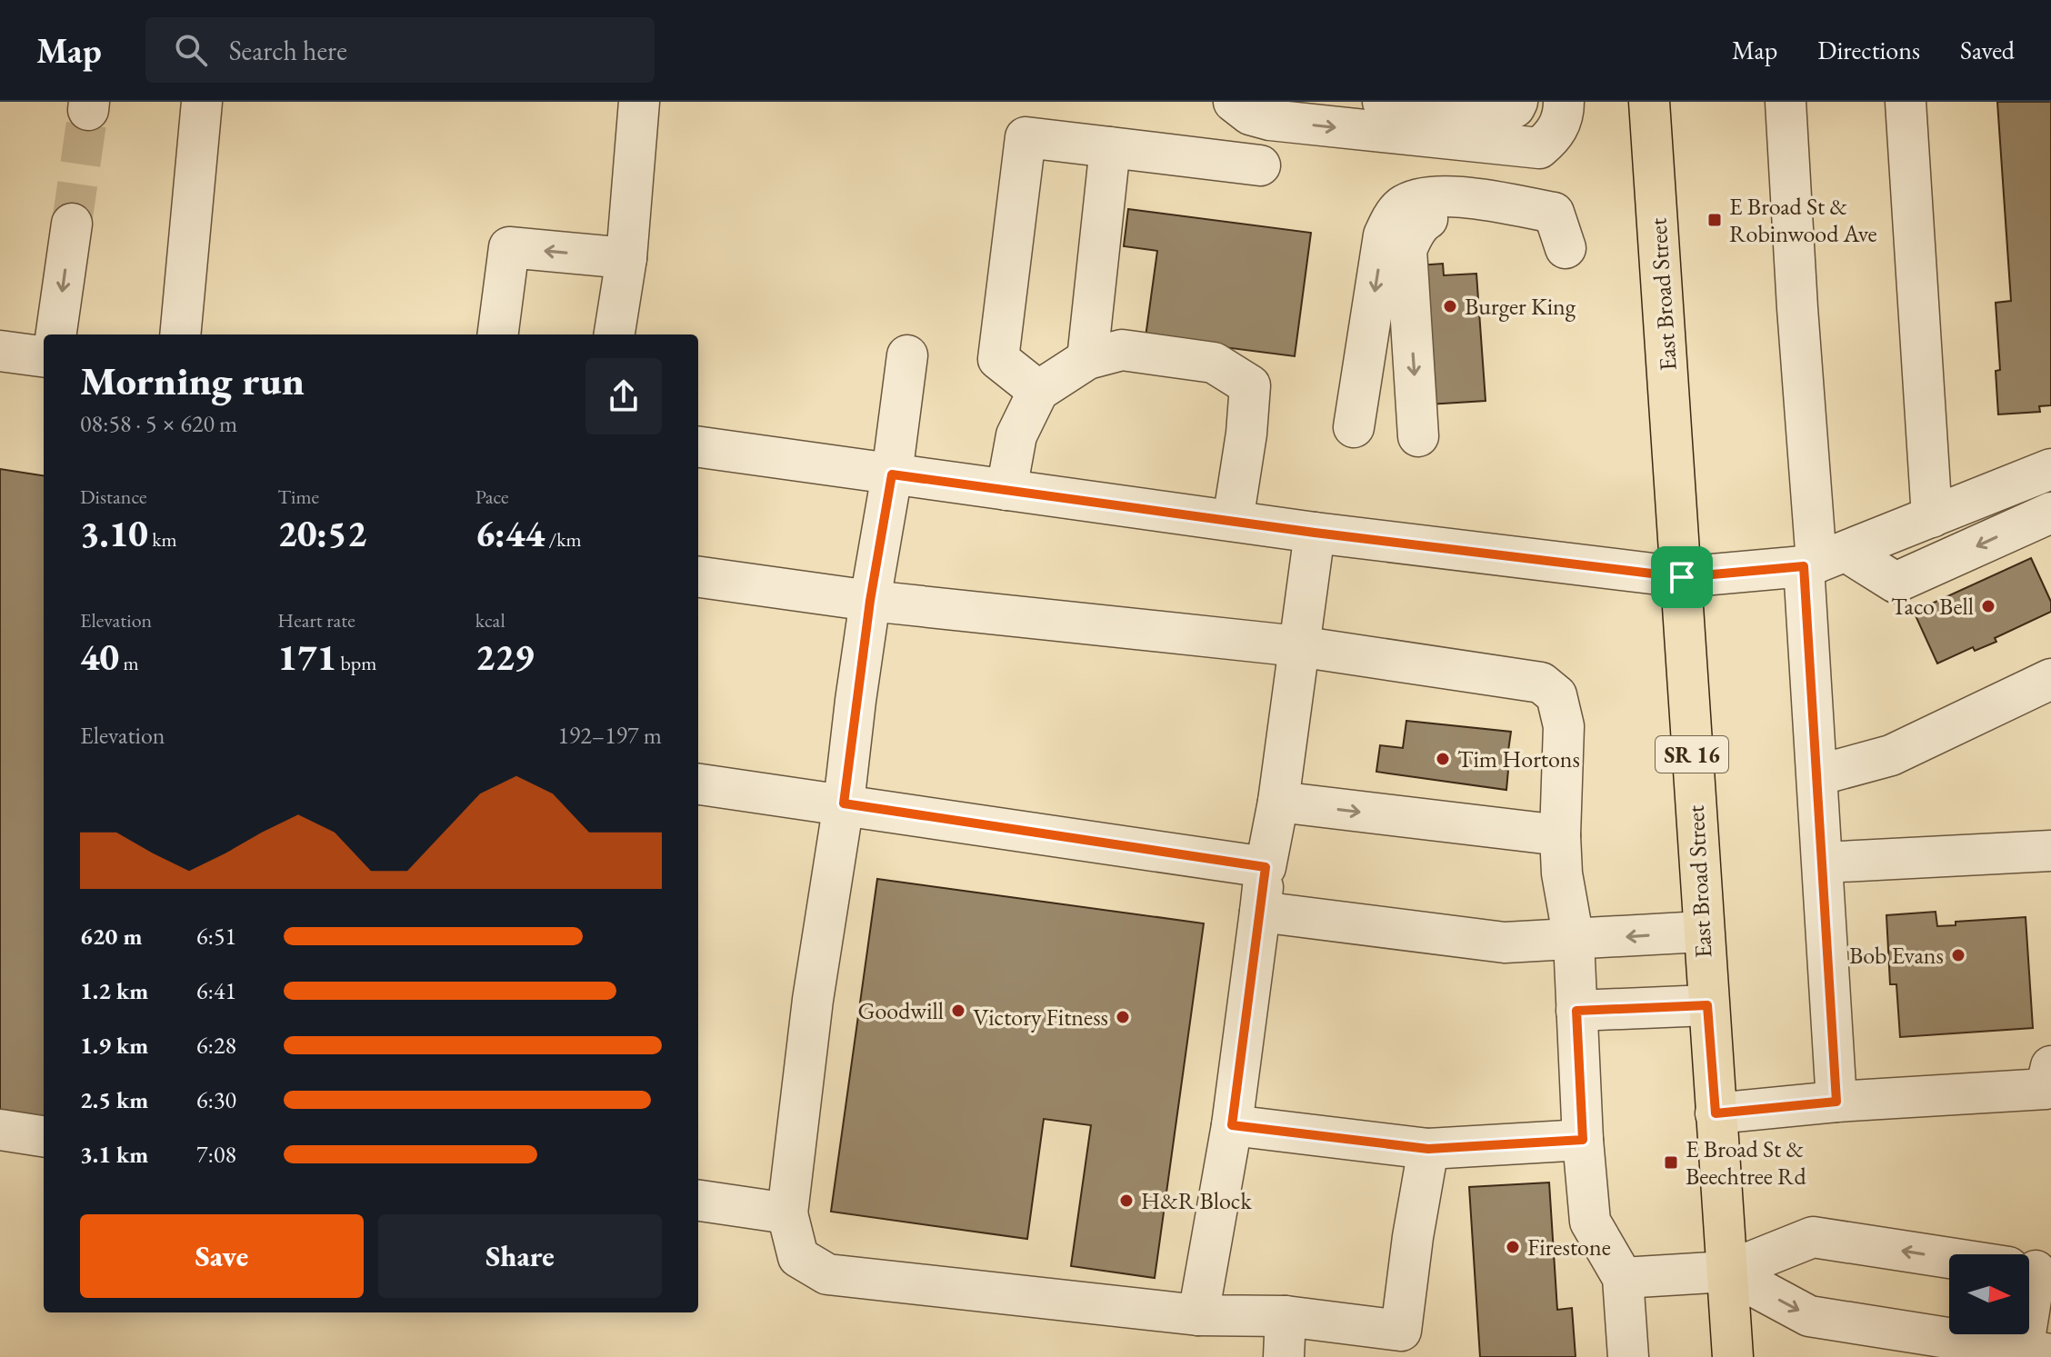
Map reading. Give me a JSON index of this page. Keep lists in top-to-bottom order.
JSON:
{
  "streets": {
    "main road": ["East Broad Street", "SR 16"]
  },
  "places": {
    "transit": ["E Broad St & Robinwood Ave", "E Broad St & Beechtree Rd"],
    "other": [
      "Burger King",
      "Taco Bell",
      "Tim Hortons",
      "Bob Evans",
      "Goodwill",
      "Victory Fitness",
      "H&R Block",
      "Firestone"
    ]
  },
  "north": "right",
  "page": {
    "header": "Map",
    "search": "Search here",
    "nav": ["Map", "Directions", "Saved"],
    "heading": ["Morning run", "08:58 · 5 × 620 m"],
    "stats": [
      ["Distance", "3.10 km"],
      ["Time", "20:52"],
      ["Pace", "6:44 /km"],
      ["Elevation", "40 m"],
      ["Heart rate", "171 bpm"],
      ["kcal", "229"]
    ],
    "chart": ["Elevation", "192–197 m"],
    "list": [
      {
        "name": "620 m",
        "note": "6:51"
      },
      {
        "name": "1.2 km",
        "note": "6:41"
      },
      {
        "name": "1.9 km",
        "note": "6:28"
      },
      {
        "name": "2.5 km",
        "note": "6:30"
      },
      {
        "name": "3.1 km",
        "note": "7:08"
      }
    ],
    "buttons": ["Save", "Share"]
  }
}
